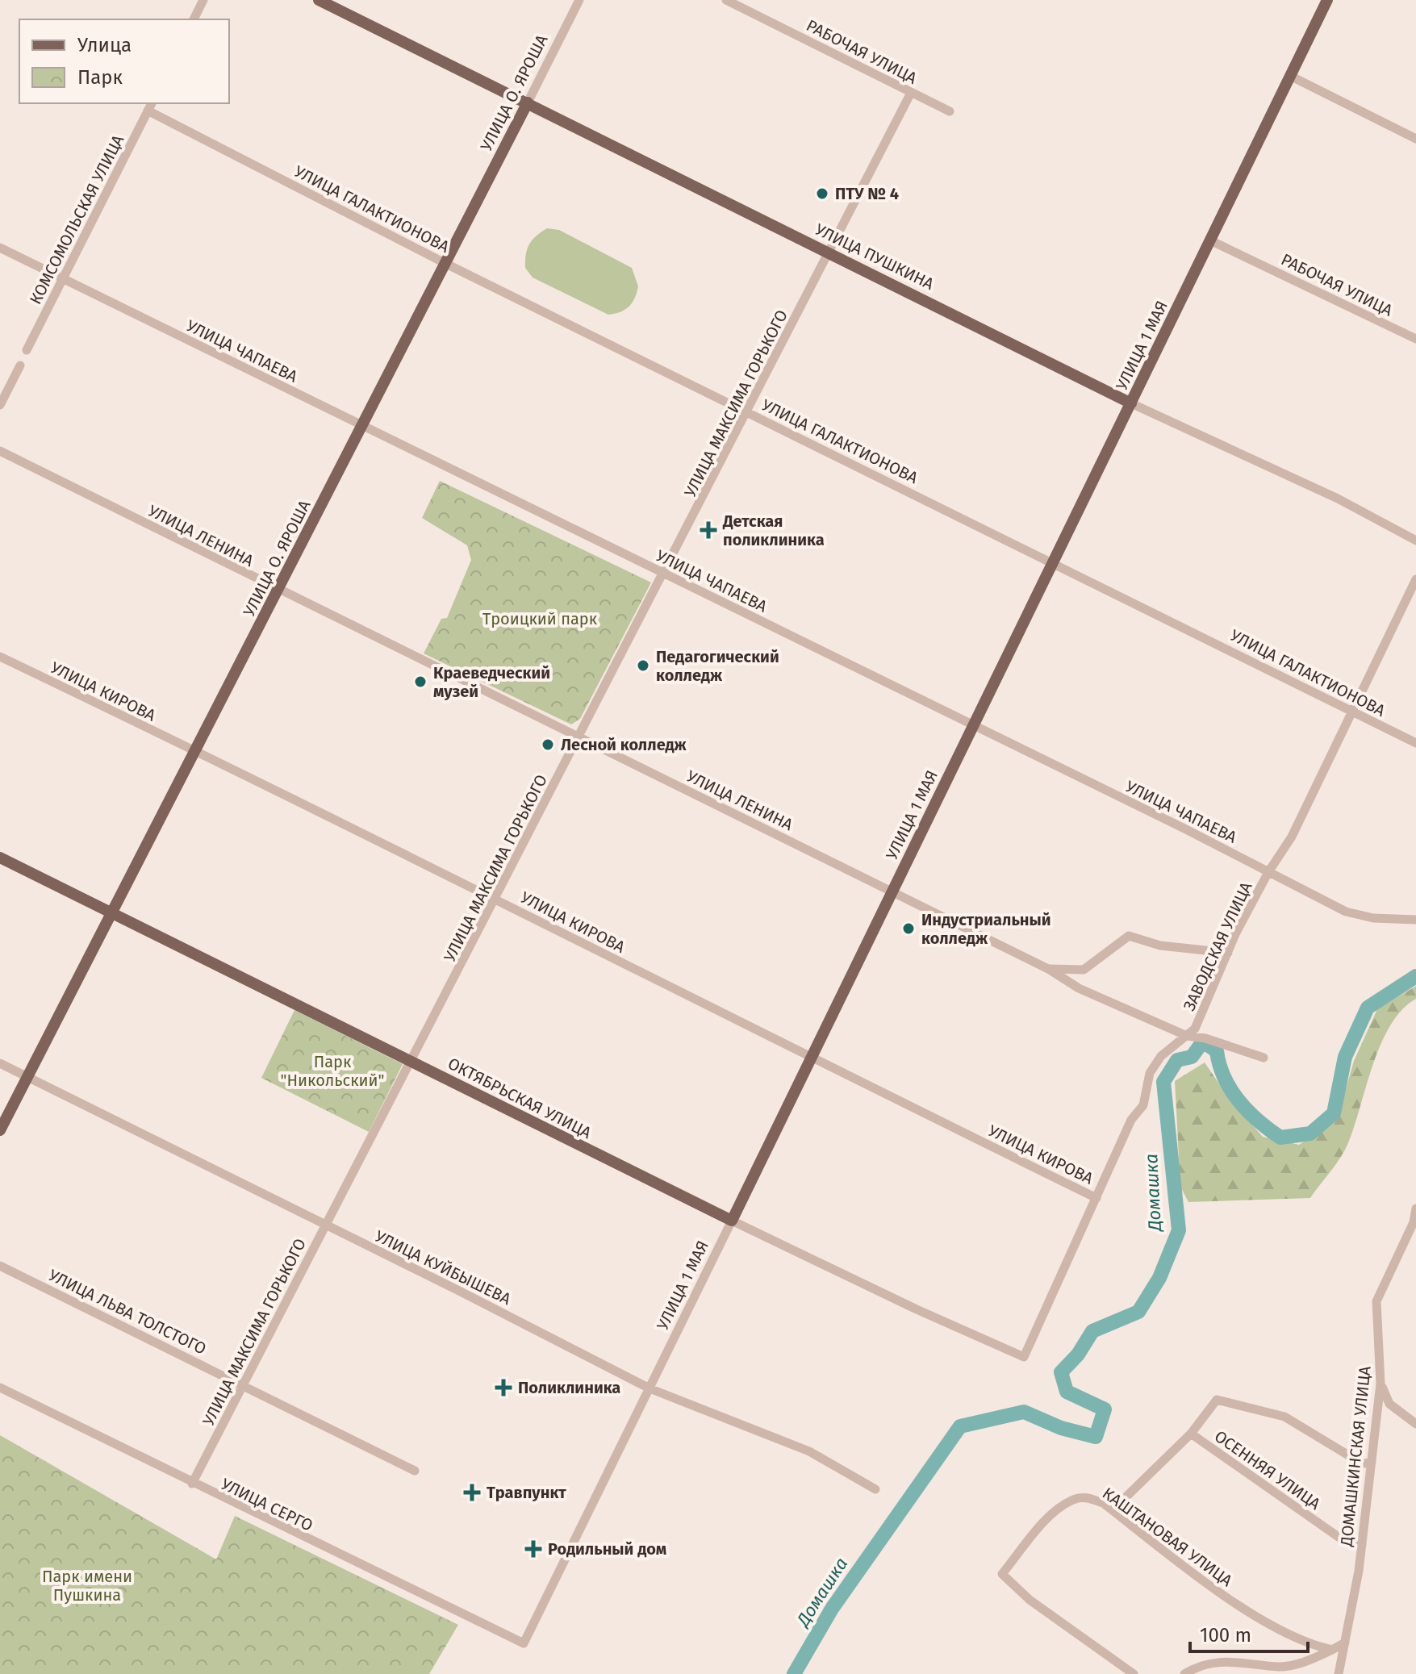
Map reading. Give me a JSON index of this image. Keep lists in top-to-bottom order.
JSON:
{
  "streets": {
    "main road": [
      "УЛИЦА О. ЯРОША",
      "УЛИЦА ПУШКИНА",
      "УЛИЦА 1 МАЯ",
      "ОКТЯБРЬСКАЯ УЛИЦА"
    ],
    "street": [
      "РАБОЧАЯ УЛИЦА",
      "УЛИЦА ГАЛАКТИОНОВА",
      "КОМСОМОЛЬСКАЯ УЛИЦА",
      "УЛИЦА ЧАПАЕВА",
      "УЛИЦА МАКСИМА ГОРЬКОГО",
      "УЛИЦА ЛЕНИНА",
      "УЛИЦА КИРОВА",
      "ЗАВОДСКАЯ УЛИЦА",
      "УЛИЦА КУЙБЫШЕВА",
      "УЛИЦА ЛЬВА ТОЛСТОГО",
      "ДОМАШКИНСКАЯ УЛИЦА",
      "ОСЕННЯЯ УЛИЦА",
      "УЛИЦА СЕРГО",
      "КАШТАНОВАЯ УЛИЦА"
    ]
  },
  "crossings": [
    ["РАБОЧАЯ УЛИЦА", "УЛИЦА 1 МАЯ"],
    ["РАБОЧАЯ УЛИЦА", "УЛИЦА МАКСИМА ГОРЬКОГО"],
    ["УЛИЦА О. ЯРОША", "УЛИЦА ГАЛАКТИОНОВА"],
    ["УЛИЦА О. ЯРОША", "УЛИЦА ПУШКИНА"],
    ["УЛИЦА О. ЯРОША", "УЛИЦА ЧАПАЕВА"],
    ["УЛИЦА О. ЯРОША", "УЛИЦА ЛЕНИНА"],
    ["УЛИЦА О. ЯРОША", "УЛИЦА КИРОВА"],
    ["УЛИЦА О. ЯРОША", "ОКТЯБРЬСКАЯ УЛИЦА"],
    ["УЛИЦА О. ЯРОША", "УЛИЦА КУЙБЫШЕВА"],
    ["УЛИЦА ГАЛАКТИОНОВА", "КОМСОМОЛЬСКАЯ УЛИЦА"],
    ["УЛИЦА ГАЛАКТИОНОВА", "УЛИЦА 1 МАЯ"],
    ["УЛИЦА ГАЛАКТИОНОВА", "УЛИЦА МАКСИМА ГОРЬКОГО"],
    ["УЛИЦА ГАЛАКТИОНОВА", "ЗАВОДСКАЯ УЛИЦА"],
    ["КОМСОМОЛЬСКАЯ УЛИЦА", "УЛИЦА ЧАПАЕВА"],
    ["УЛИЦА ПУШКИНА", "УЛИЦА 1 МАЯ"],
    ["УЛИЦА ПУШКИНА", "УЛИЦА МАКСИМА ГОРЬКОГО"],
    ["УЛИЦА 1 МАЯ", "УЛИЦА ЧАПАЕВА"],
    ["УЛИЦА 1 МАЯ", "УЛИЦА ЛЕНИНА"],
    ["УЛИЦА 1 МАЯ", "УЛИЦА КИРОВА"],
    ["УЛИЦА 1 МАЯ", "ОКТЯБРЬСКАЯ УЛИЦА"],
    ["УЛИЦА 1 МАЯ", "УЛИЦА КУЙБЫШЕВА"],
    ["УЛИЦА 1 МАЯ", "УЛИЦА СЕРГО"],
    ["УЛИЦА ЧАПАЕВА", "УЛИЦА МАКСИМА ГОРЬКОГО"],
    ["УЛИЦА ЧАПАЕВА", "ЗАВОДСКАЯ УЛИЦА"],
    ["УЛИЦА МАКСИМА ГОРЬКОГО", "УЛИЦА ЛЕНИНА"],
    ["УЛИЦА МАКСИМА ГОРЬКОГО", "УЛИЦА КИРОВА"],
    ["УЛИЦА МАКСИМА ГОРЬКОГО", "ОКТЯБРЬСКАЯ УЛИЦА"],
    ["УЛИЦА МАКСИМА ГОРЬКОГО", "УЛИЦА КУЙБЫШЕВА"],
    ["УЛИЦА МАКСИМА ГОРЬКОГО", "УЛИЦА ЛЬВА ТОЛСТОГО"],
    ["УЛИЦА МАКСИМА ГОРЬКОГО", "УЛИЦА СЕРГО"],
    ["УЛИЦА ЛЕНИНА", "ЗАВОДСКАЯ УЛИЦА"],
    ["УЛИЦА КИРОВА", "ЗАВОДСКАЯ УЛИЦА"],
    ["ЗАВОДСКАЯ УЛИЦА", "ОКТЯБРЬСКАЯ УЛИЦА"],
    ["ДОМАШКИНСКАЯ УЛИЦА", "ОСЕННЯЯ УЛИЦА"]
  ],
  "water": ["Домашка"],
  "parks": ["Троицкий парк", "Парк \"Никольский\"", "Парк имени Пушкина"],
  "places": {
    "other": [
      "ПТУ № 4",
      "Педагогический колледж",
      "Краеведческий музей",
      "Лесной колледж",
      "Индустриальный колледж"
    ],
    "health": [
      "Детская поликлиника",
      "Поликлиника",
      "Травпункт",
      "Родильный дом"
    ]
  },
  "legend": ["Улица", "Парк"],
  "scale_bar": "100 m"
}
